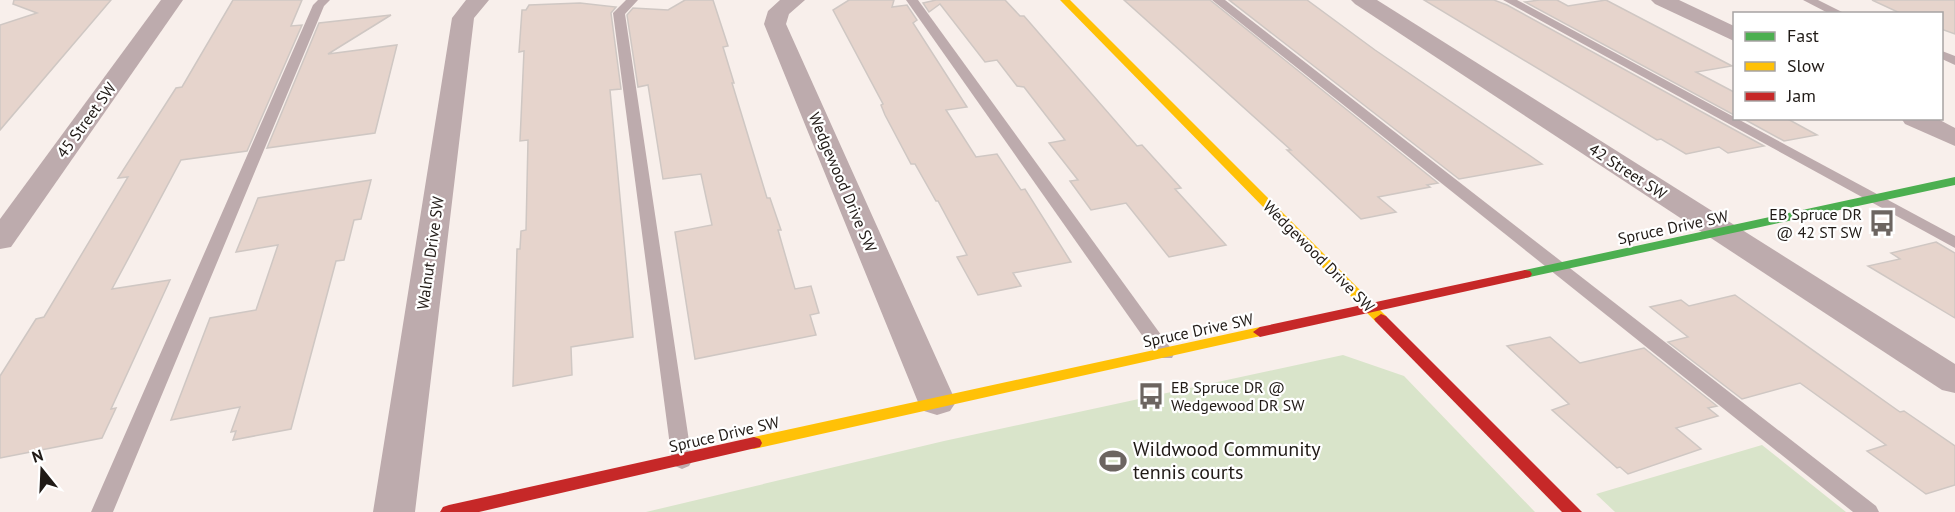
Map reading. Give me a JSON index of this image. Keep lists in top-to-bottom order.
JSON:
{
  "streets": {
    "street": [
      "45 Street SW",
      "42 Street SW",
      "Wedgewood Drive SW",
      "Spruce Drive SW",
      "Walnut Drive SW"
    ]
  },
  "crossings": [
    ["42 Street SW", "Spruce Drive SW"],
    ["Wedgewood Drive SW", "Spruce Drive SW"]
  ],
  "places": {
    "bus stop": ["EB Spruce DR @ 42 ST SW", "EB Spruce DR @ Wedgewood DR SW"],
    "sports": ["Wildwood Community tennis courts"]
  },
  "legend": ["Fast", "Slow", "Jam"],
  "north": "top"
}
